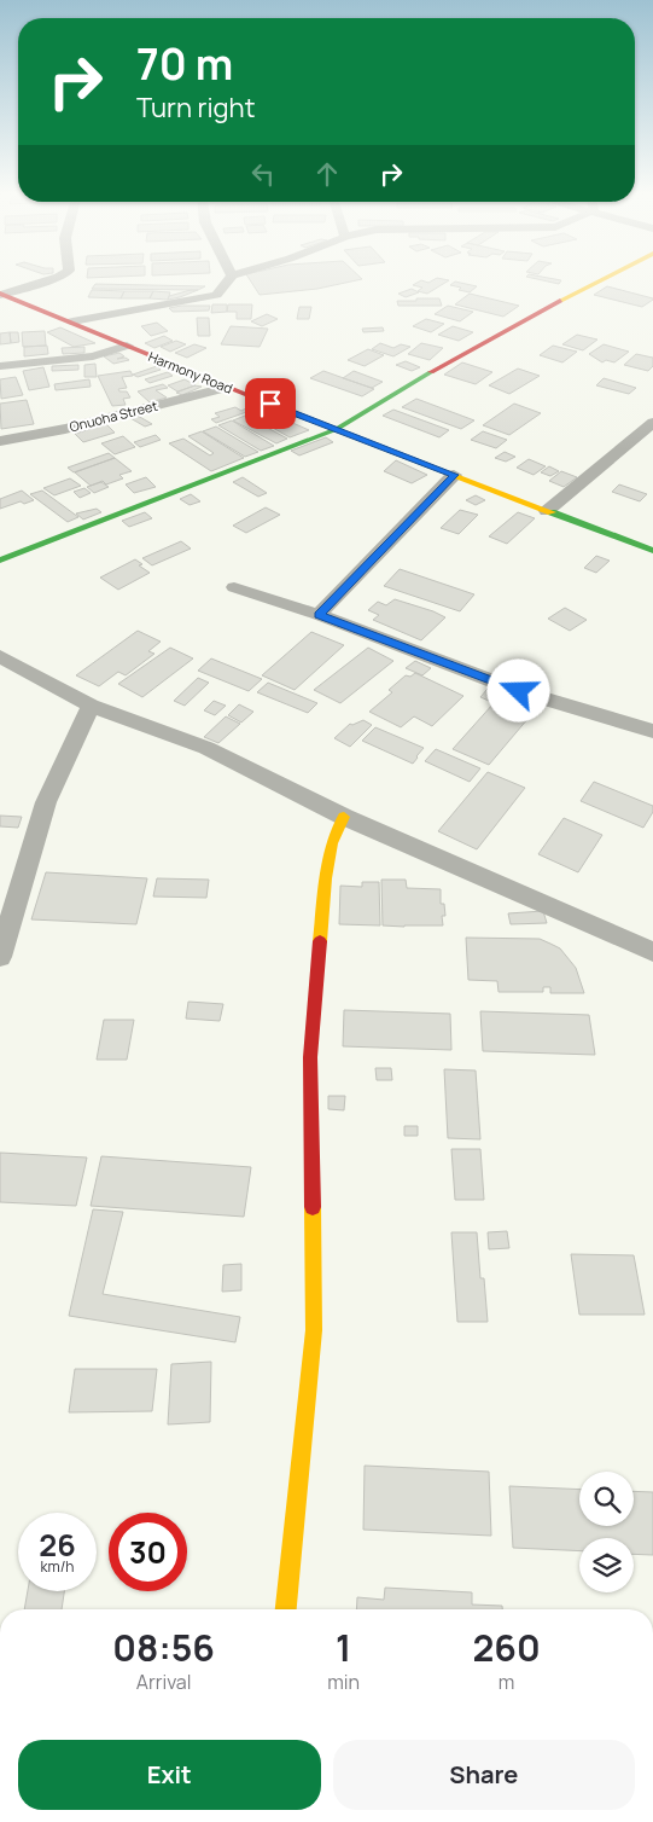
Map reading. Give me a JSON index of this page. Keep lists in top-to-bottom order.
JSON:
{
  "streets": {
    "street": ["Harmony Road", "Onuoha Street"]
  },
  "crossings": [
    ["Harmony Road", "Onuoha Street"]
  ],
  "page": {
    "turn": ["70 m", "Turn right"],
    "speed": "26 km/h",
    "limit": "30",
    "eta": [
      "08:56",
      "Arrival",
      "1",
      "min",
      "260",
      "m"
    ],
    "buttons": ["Exit", "Share"]
  }
}
